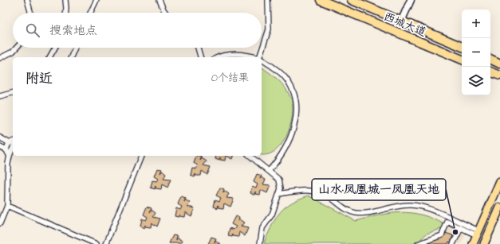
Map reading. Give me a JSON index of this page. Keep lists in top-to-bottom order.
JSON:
{
  "streets": {
    "highway": ["西城大道"]
  },
  "places": ["山水·凤凰城一凤凰天地"],
  "page": {
    "map_buttons": ["+", "−"],
    "search": "搜索地点",
    "heading": ["附近", "0个结果"]
  }
}
